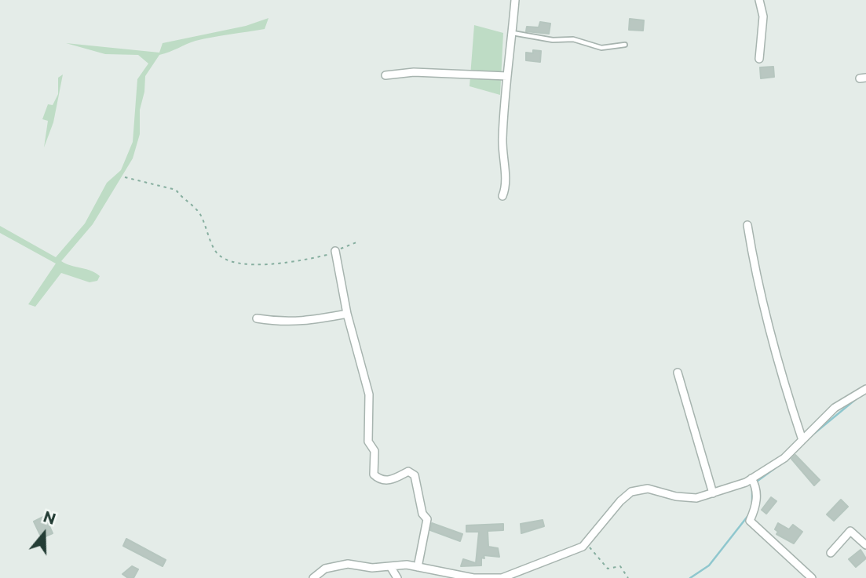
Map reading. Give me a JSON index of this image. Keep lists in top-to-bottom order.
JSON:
{
  "north": "top"
}
